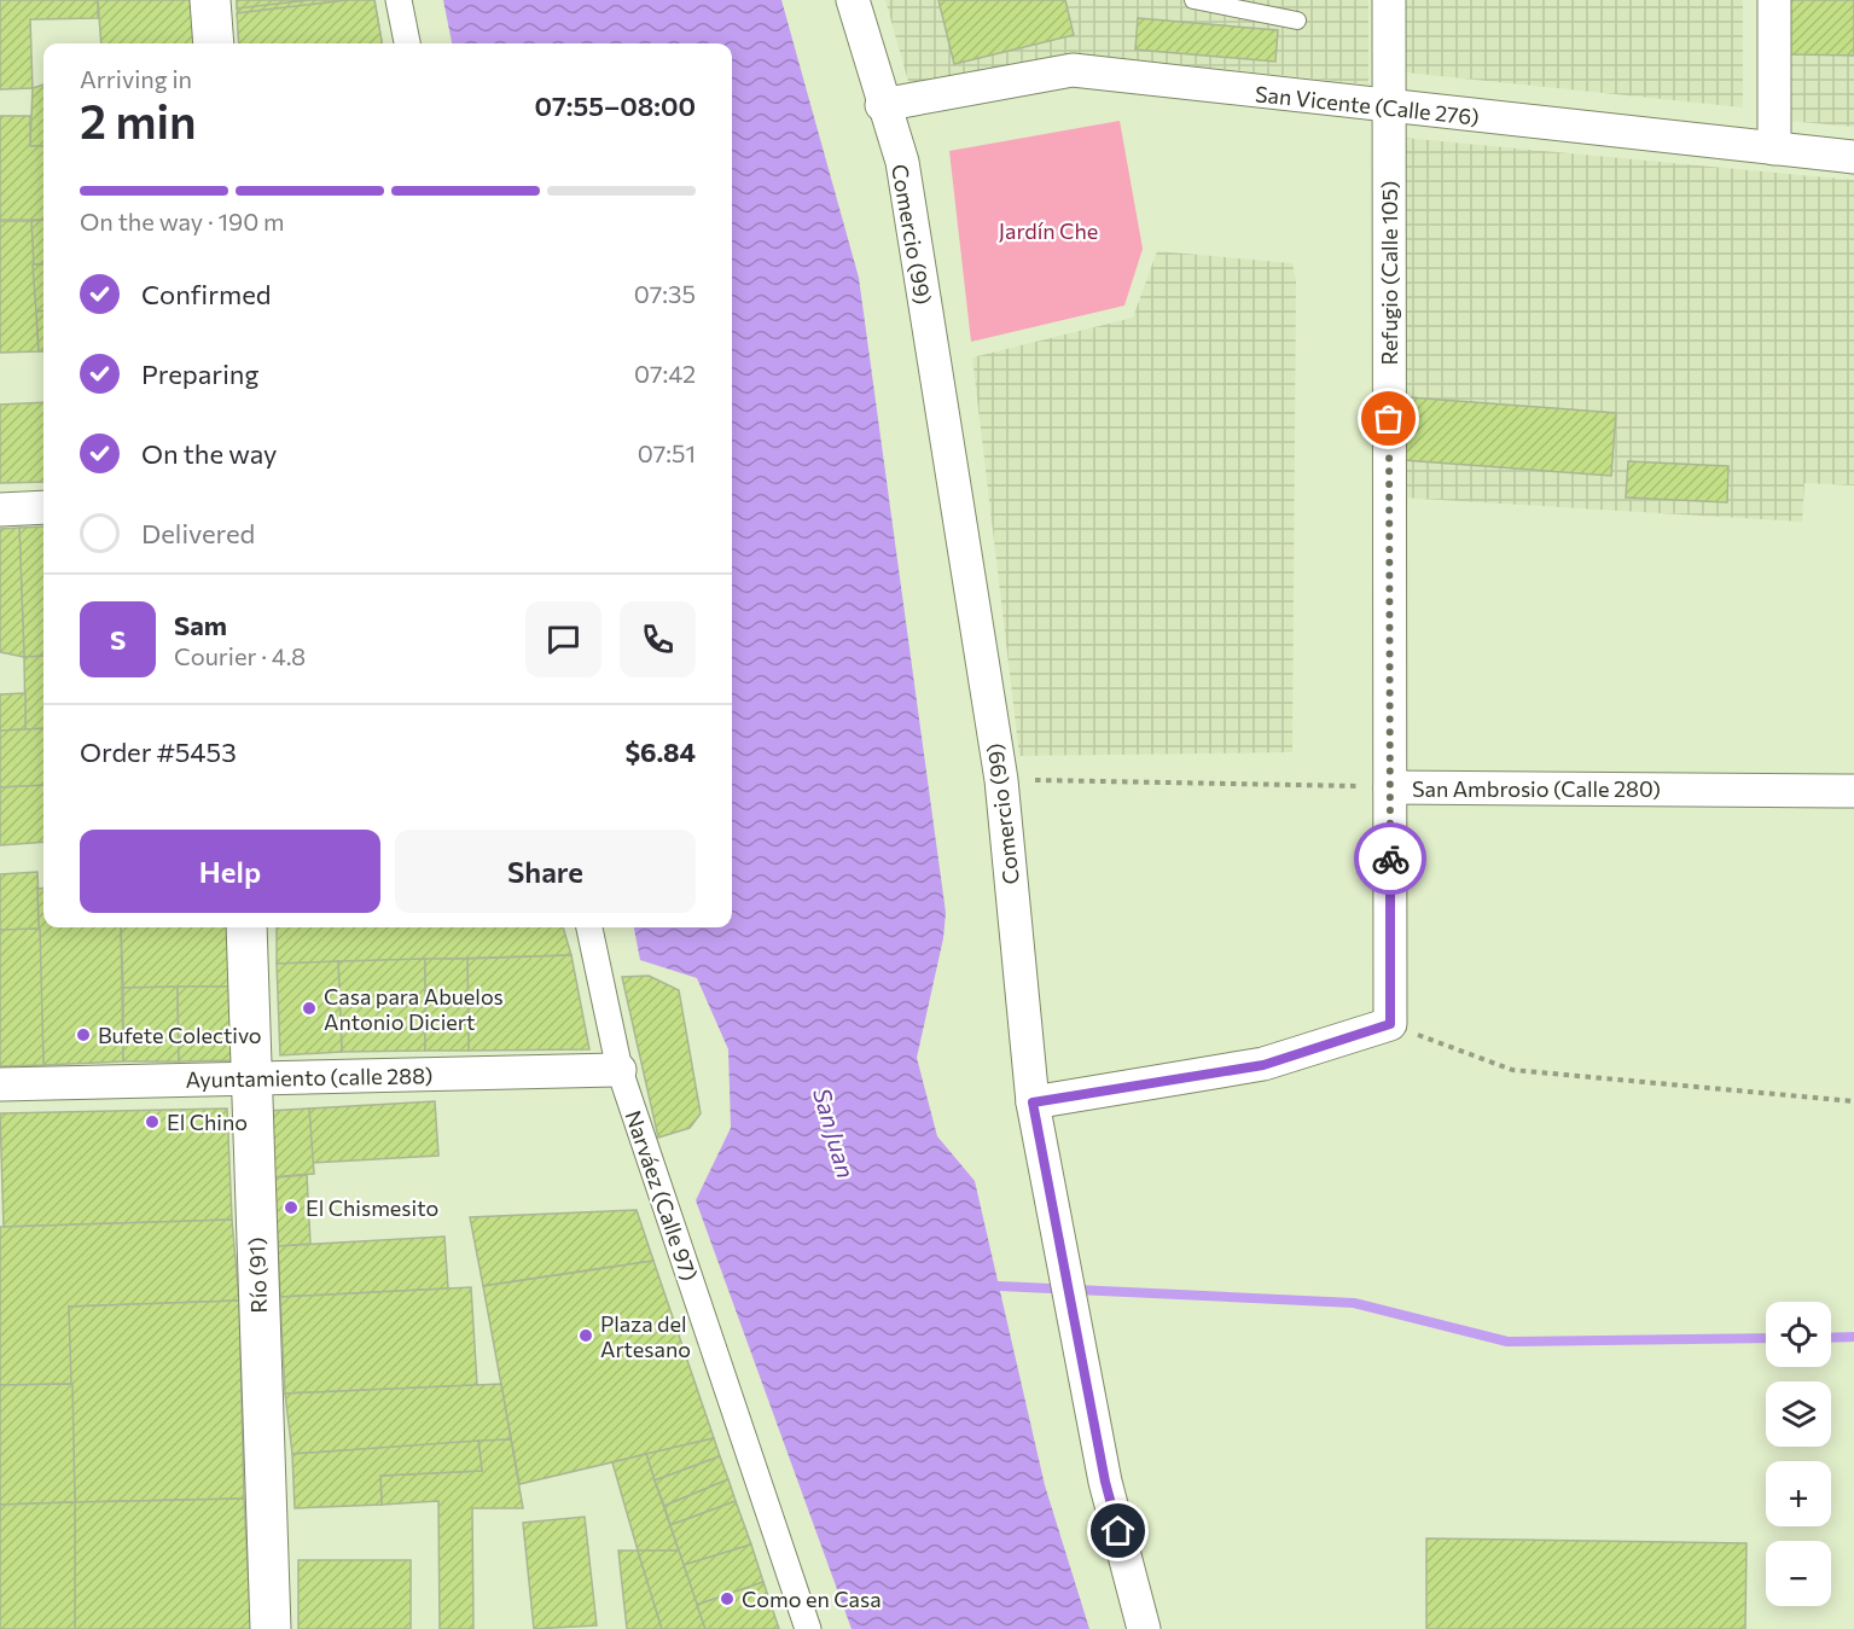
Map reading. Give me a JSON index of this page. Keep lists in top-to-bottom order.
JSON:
{
  "streets": {
    "street": [
      "San Vicente (Calle 276)",
      "Comercio (99)",
      "Refugio (Calle 105)",
      "San Ambrosio (Calle 280)",
      "Ayuntamiento (calle 288)",
      "Narváez (Calle 97)",
      "Río (91)"
    ]
  },
  "crossings": [
    ["San Vicente (Calle 276)", "Comercio (99)"],
    ["San Vicente (Calle 276)", "Refugio (Calle 105)"],
    ["Comercio (99)", "San Ambrosio (Calle 280)"],
    ["Refugio (Calle 105)", "San Ambrosio (Calle 280)"],
    ["Ayuntamiento (calle 288)", "Narváez (Calle 97)"],
    ["Ayuntamiento (calle 288)", "Río (91)"]
  ],
  "water": ["San Juan"],
  "parks": ["Jardín Che"],
  "places": [
    "Casa para Abuelos Antonio Diciert",
    "Bufete Colectivo",
    "El Chino",
    "El Chismesito",
    "Plaza del Artesano",
    "Como en Casa"
  ],
  "page": {
    "heading": ["2 min", "Arriving in", "07:55–08:00"],
    "panel": [
      "Sam",
      "Courier · 4.8",
      "Order #5453",
      "$6.84"
    ],
    "bar": "On the way · 190 m",
    "list": [
      ["Confirmed", "07:35"],
      ["Preparing", "07:42"],
      ["On the way", "07:51"],
      "Delivered"
    ],
    "round": "S",
    "buttons": ["Help", "Share"],
    "map_buttons": ["+", "−"]
  }
}
